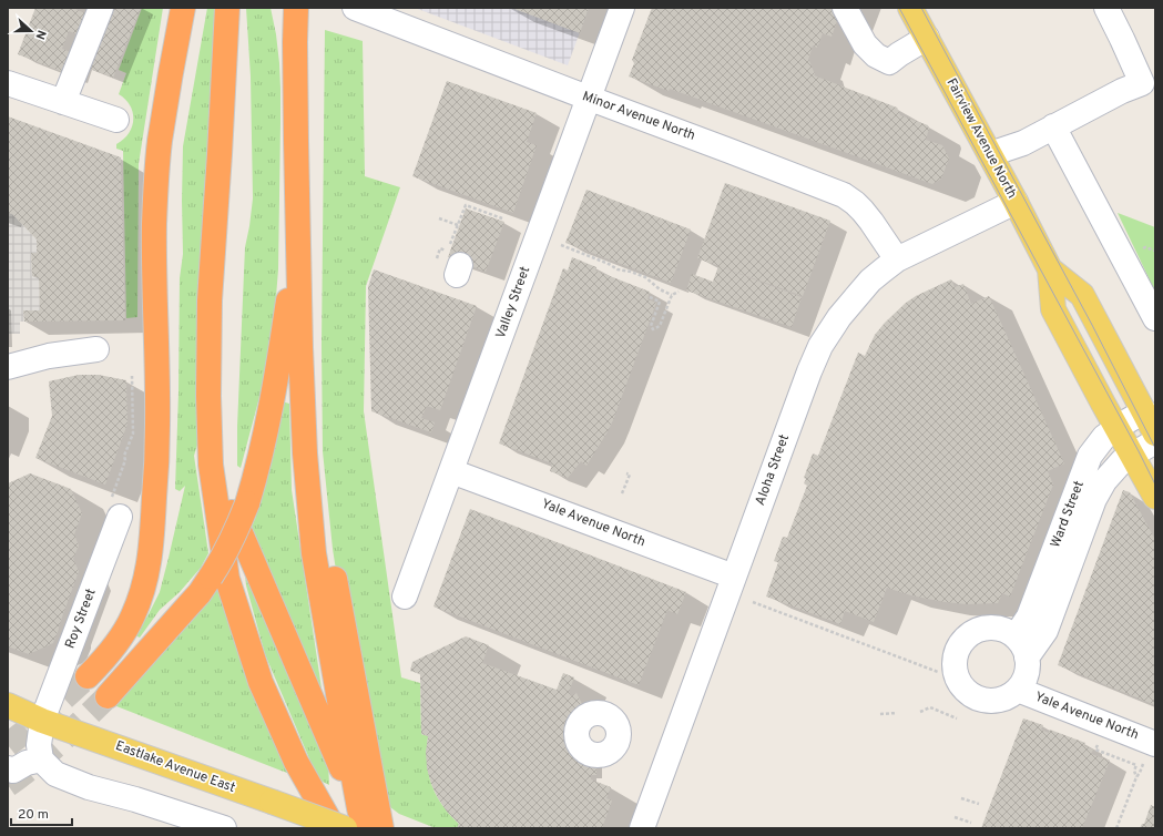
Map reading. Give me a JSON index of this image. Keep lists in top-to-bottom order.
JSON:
{
  "streets": {
    "main road": ["Fairview Avenue North", "Eastlake Avenue East"],
    "street": [
      "Minor Avenue North",
      "Valley Street",
      "Aloha Street",
      "Ward Street",
      "Yale Avenue North",
      "Roy Street"
    ]
  },
  "crossings": [
    ["Minor Avenue North", "Valley Street"],
    ["Minor Avenue North", "Aloha Street"],
    ["Fairview Avenue North", "Aloha Street"],
    ["Fairview Avenue North", "Ward Street"],
    ["Valley Street", "Yale Avenue North"],
    ["Aloha Street", "Yale Avenue North"],
    ["Ward Street", "Yale Avenue North"],
    ["Roy Street", "Eastlake Avenue East"]
  ],
  "scale_bar": "20 m",
  "north": "right"
}
